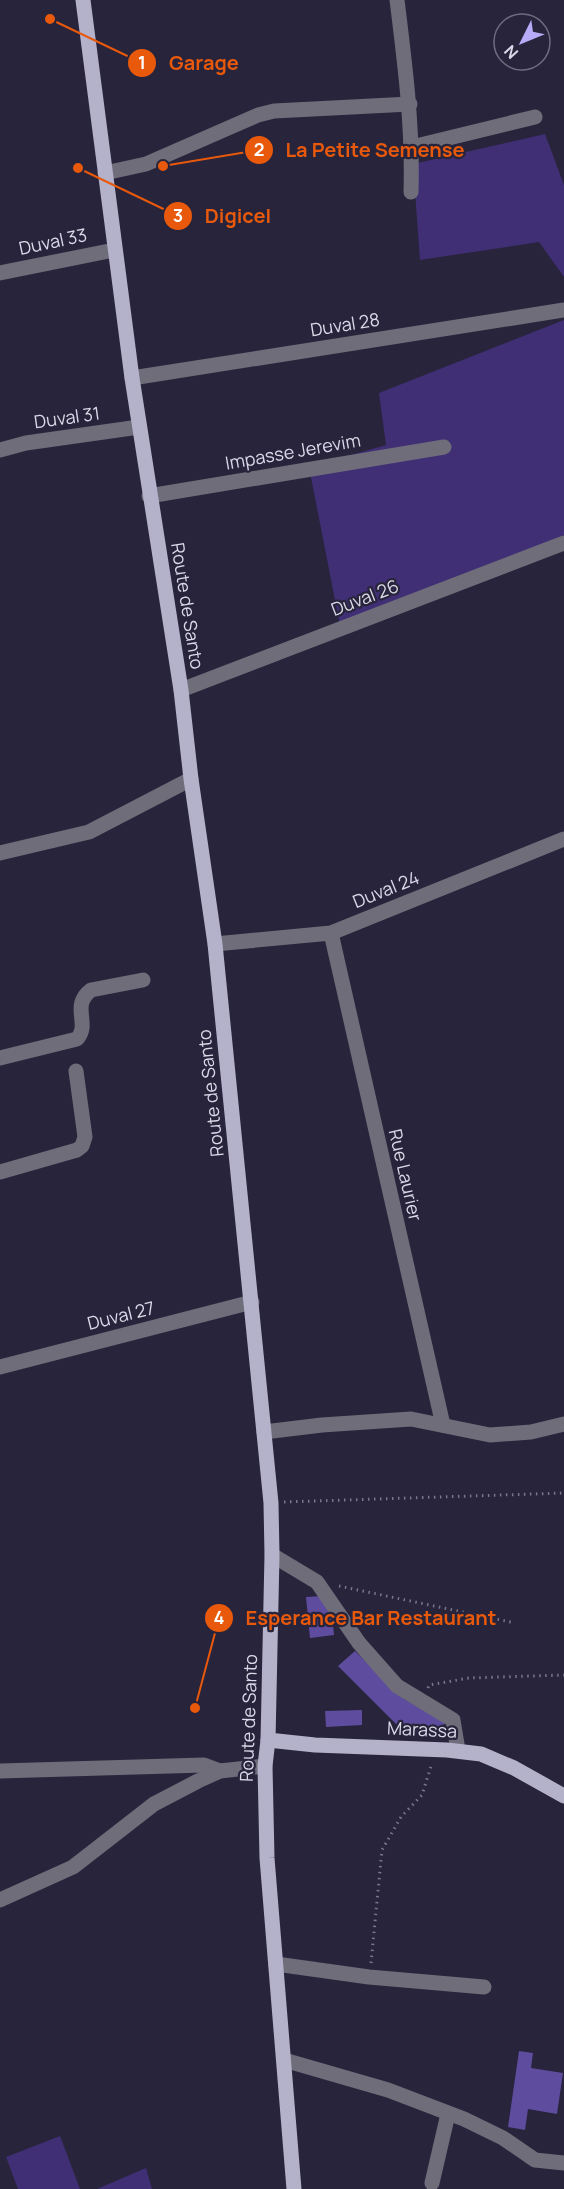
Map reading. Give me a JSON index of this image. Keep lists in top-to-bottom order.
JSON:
{
  "streets": {
    "main road": ["Route de Santo", "Marassa"],
    "street": [
      "Duval 33",
      "Duval 28",
      "Duval 31",
      "Impasse Jerevim",
      "Duval 26",
      "Duval 24",
      "Rue Laurier",
      "Duval 27"
    ]
  },
  "crossings": [
    ["Duval 33", "Route de Santo"],
    ["Duval 28", "Route de Santo"],
    ["Duval 31", "Route de Santo"],
    ["Impasse Jerevim", "Route de Santo"],
    ["Duval 26", "Route de Santo"],
    ["Route de Santo", "Duval 24"],
    ["Route de Santo", "Duval 27"],
    ["Route de Santo", "Marassa"],
    ["Duval 24", "Rue Laurier"]
  ],
  "places": [
    "Garage",
    "La Petite Semense",
    "Digicel",
    "Esperance Bar Restaurant"
  ],
  "north": "bottom left"
}
